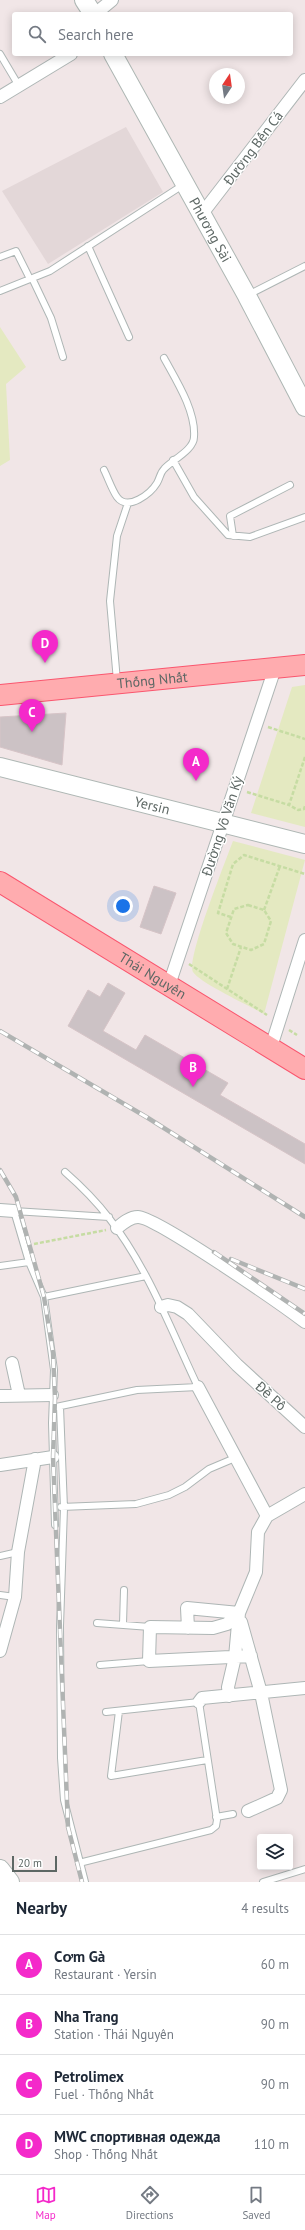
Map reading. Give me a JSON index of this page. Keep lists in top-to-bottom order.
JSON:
{
  "streets": {
    "main road": ["Thống Nhất", "Thái Nguyên"],
    "street": [
      "Đường Bến Cá",
      "Phương Sài",
      "Yersin",
      "Đường Võ Văn Ký",
      "Đề Pô"
    ]
  },
  "crossings": [
    ["Đường Bến Cá", "Phương Sài"],
    ["Thống Nhất", "Đường Võ Văn Ký"],
    ["Yersin", "Đường Võ Văn Ký"],
    ["Đường Võ Văn Ký", "Thái Nguyên"]
  ],
  "scale_bar": "20 m",
  "north": "top",
  "page": {
    "search": "Search here",
    "pins": [
      "D",
      "C",
      "A",
      "B"
    ],
    "scale": "20 m",
    "heading": ["Nearby", "4 results"],
    "list": [
      {
        "mark": "A",
        "name": "Cơm Gà",
        "note": "Restaurant · Yersin",
        "value": "60 m"
      },
      {
        "mark": "B",
        "name": "Nha Trang",
        "note": "Station · Thái Nguyên",
        "value": "90 m"
      },
      {
        "mark": "C",
        "name": "Petrolimex",
        "note": "Fuel · Thống Nhất",
        "value": "90 m"
      },
      {
        "mark": "D",
        "name": "MWC спортивная одежда",
        "note": "Shop · Thống Nhất",
        "value": "110 m"
      }
    ],
    "nav": ["Map", "Directions", "Saved"]
  }
}
